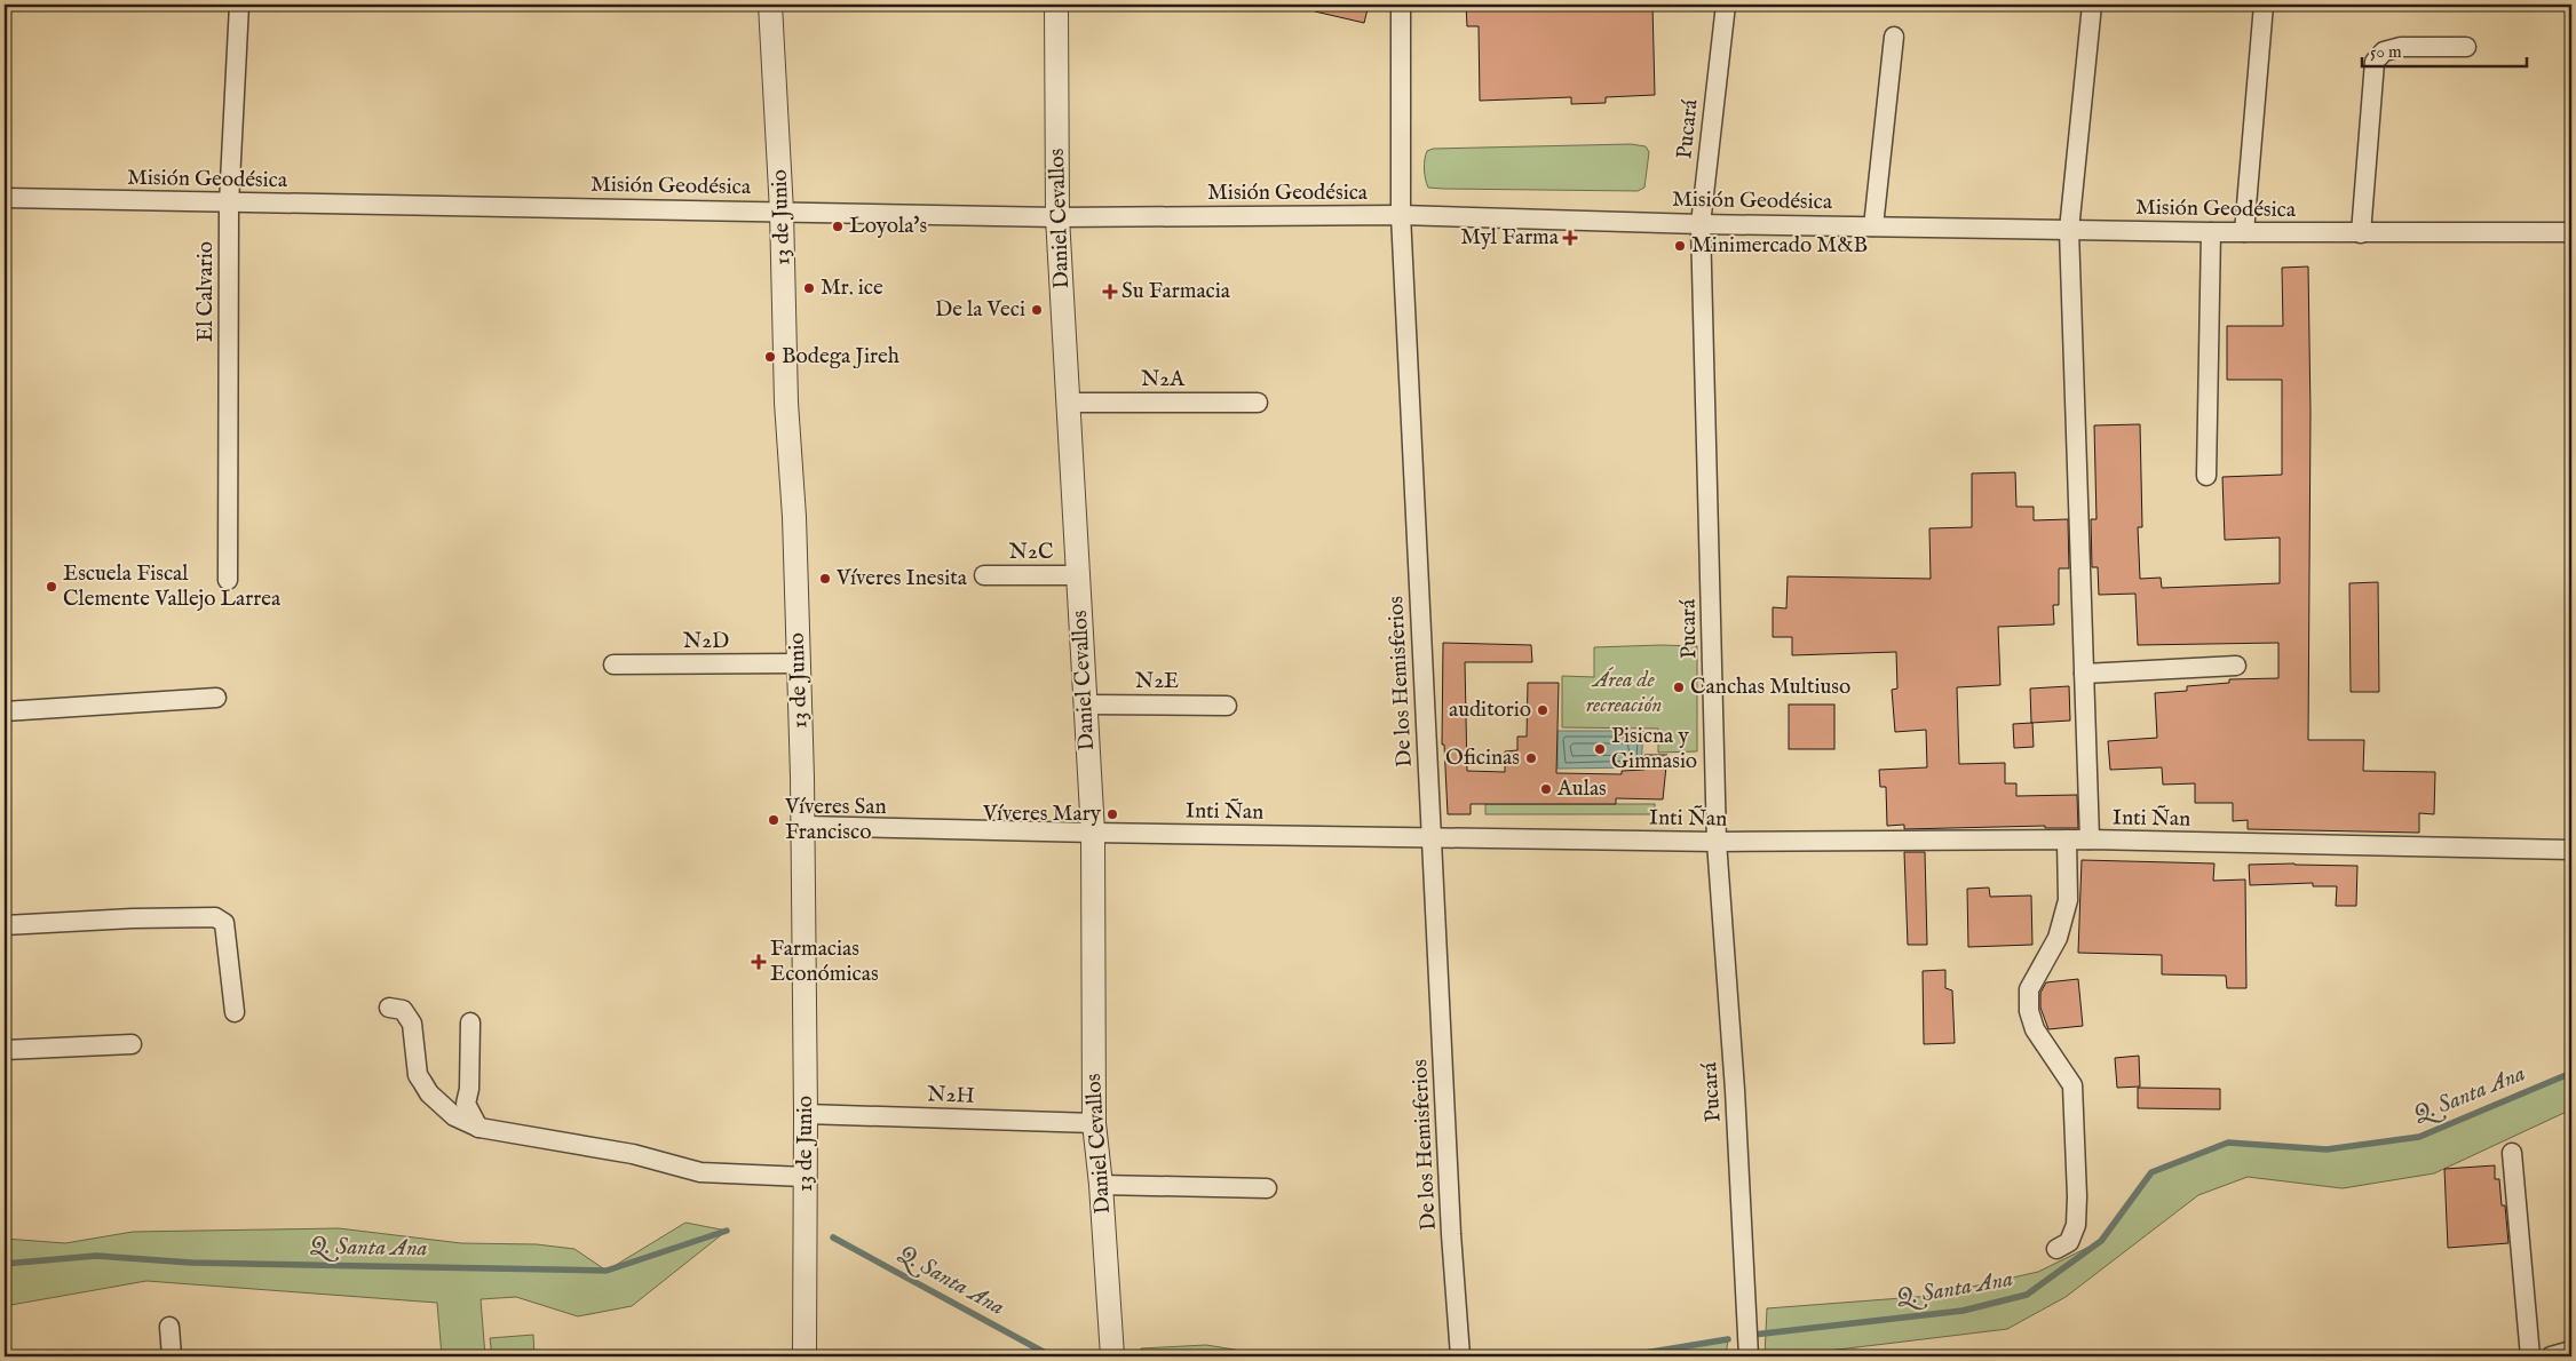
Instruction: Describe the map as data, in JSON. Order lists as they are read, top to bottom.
{
  "streets": {
    "street": [
      "Pucará",
      "Misión Geodésica",
      "13 de Junio",
      "Daniel Cevallos",
      "El Calvario",
      "N2A",
      "N2C",
      "N2D",
      "N2E",
      "De los Hemisferios",
      "Inti Ñan",
      "N2H"
    ]
  },
  "crossings": [
    ["Pucará", "Misión Geodésica"],
    ["Pucará", "Inti Ñan"],
    ["Misión Geodésica", "13 de Junio"],
    ["Misión Geodésica", "Daniel Cevallos"],
    ["Misión Geodésica", "El Calvario"],
    ["Misión Geodésica", "De los Hemisferios"],
    ["13 de Junio", "N2D"],
    ["13 de Junio", "Inti Ñan"],
    ["13 de Junio", "N2H"],
    ["Daniel Cevallos", "N2A"],
    ["Daniel Cevallos", "N2C"],
    ["Daniel Cevallos", "N2E"],
    ["Daniel Cevallos", "Inti Ñan"],
    ["Daniel Cevallos", "N2H"],
    ["De los Hemisferios", "Inti Ñan"]
  ],
  "water": ["Q. Santa Ana"],
  "parks": ["Área de recreación"],
  "places": {
    "other": [
      "Loyola's",
      "Minimercado M&B",
      "Mr. ice",
      "De la Veci",
      "Bodega Jireh",
      "Víveres Inesita",
      "Escuela Fiscal Clemente Vallejo Larrea",
      "Canchas Multiuso",
      "auditorio",
      "Pisicna y Gimnasio",
      "Oficinas",
      "Aulas",
      "Víveres Mary",
      "Víveres San Francisco"
    ],
    "health": ["Myl Farma", "Su Farmacia", "Farmacias Económicas"]
  },
  "scale_bar": "50 m"
}
